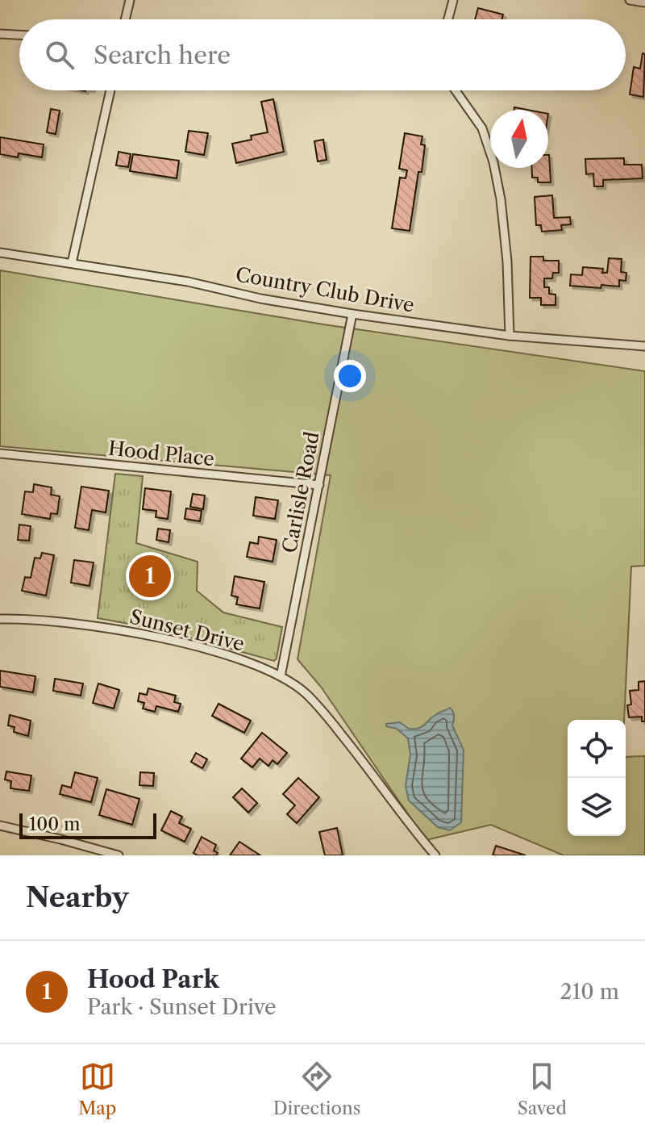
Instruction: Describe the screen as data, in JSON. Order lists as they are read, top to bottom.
{
  "streets": {
    "street": [
      "Country Club Drive",
      "Hood Place",
      "Carlisle Road",
      "Sunset Drive"
    ]
  },
  "crossings": [
    ["Country Club Drive", "Carlisle Road"],
    ["Hood Place", "Carlisle Road"],
    ["Carlisle Road", "Sunset Drive"]
  ],
  "scale_bar": "100 m",
  "north": "top",
  "page": {
    "search": "Search here",
    "pins": "1",
    "scale": "100 m",
    "heading": "Nearby",
    "list": [
      {
        "mark": "1",
        "name": "Hood Park",
        "note": "Park · Sunset Drive",
        "value": "210 m"
      }
    ],
    "nav": ["Map", "Directions", "Saved"]
  }
}
